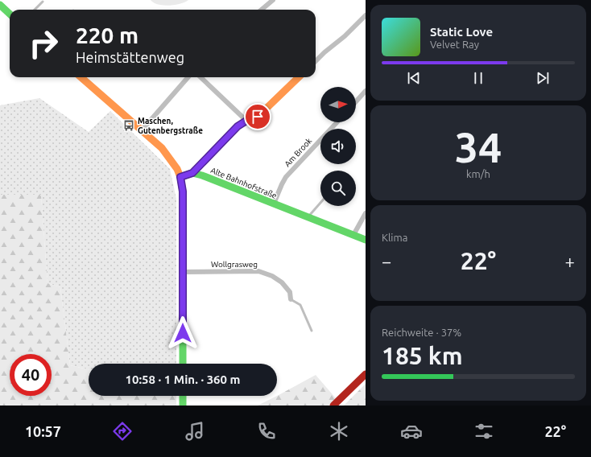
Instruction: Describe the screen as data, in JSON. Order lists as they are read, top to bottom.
{
  "streets": {
    "street": ["Am Brook", "Alte Bahnhofstraße", "Wollgrasweg"]
  },
  "crossings": [
    ["Am Brook", "Alte Bahnhofstraße"]
  ],
  "places": {
    "bus stop": ["Maschen, Gutenbergstraße"]
  },
  "north": "right",
  "page": {
    "turn": ["220 m", "Heimstättenweg"],
    "song": ["Static Love", "Velvet Ray"],
    "tile": [
      ["34", "km/h"],
      "Klima",
      ["Reichweite · 37%", "185 km"]
    ],
    "heat": ["−", "22°", "+"],
    "limit": "40",
    "trip": "10:58 · 1 Min. · 360 m",
    "tabs": ["10:57", "22°"]
  }
}
